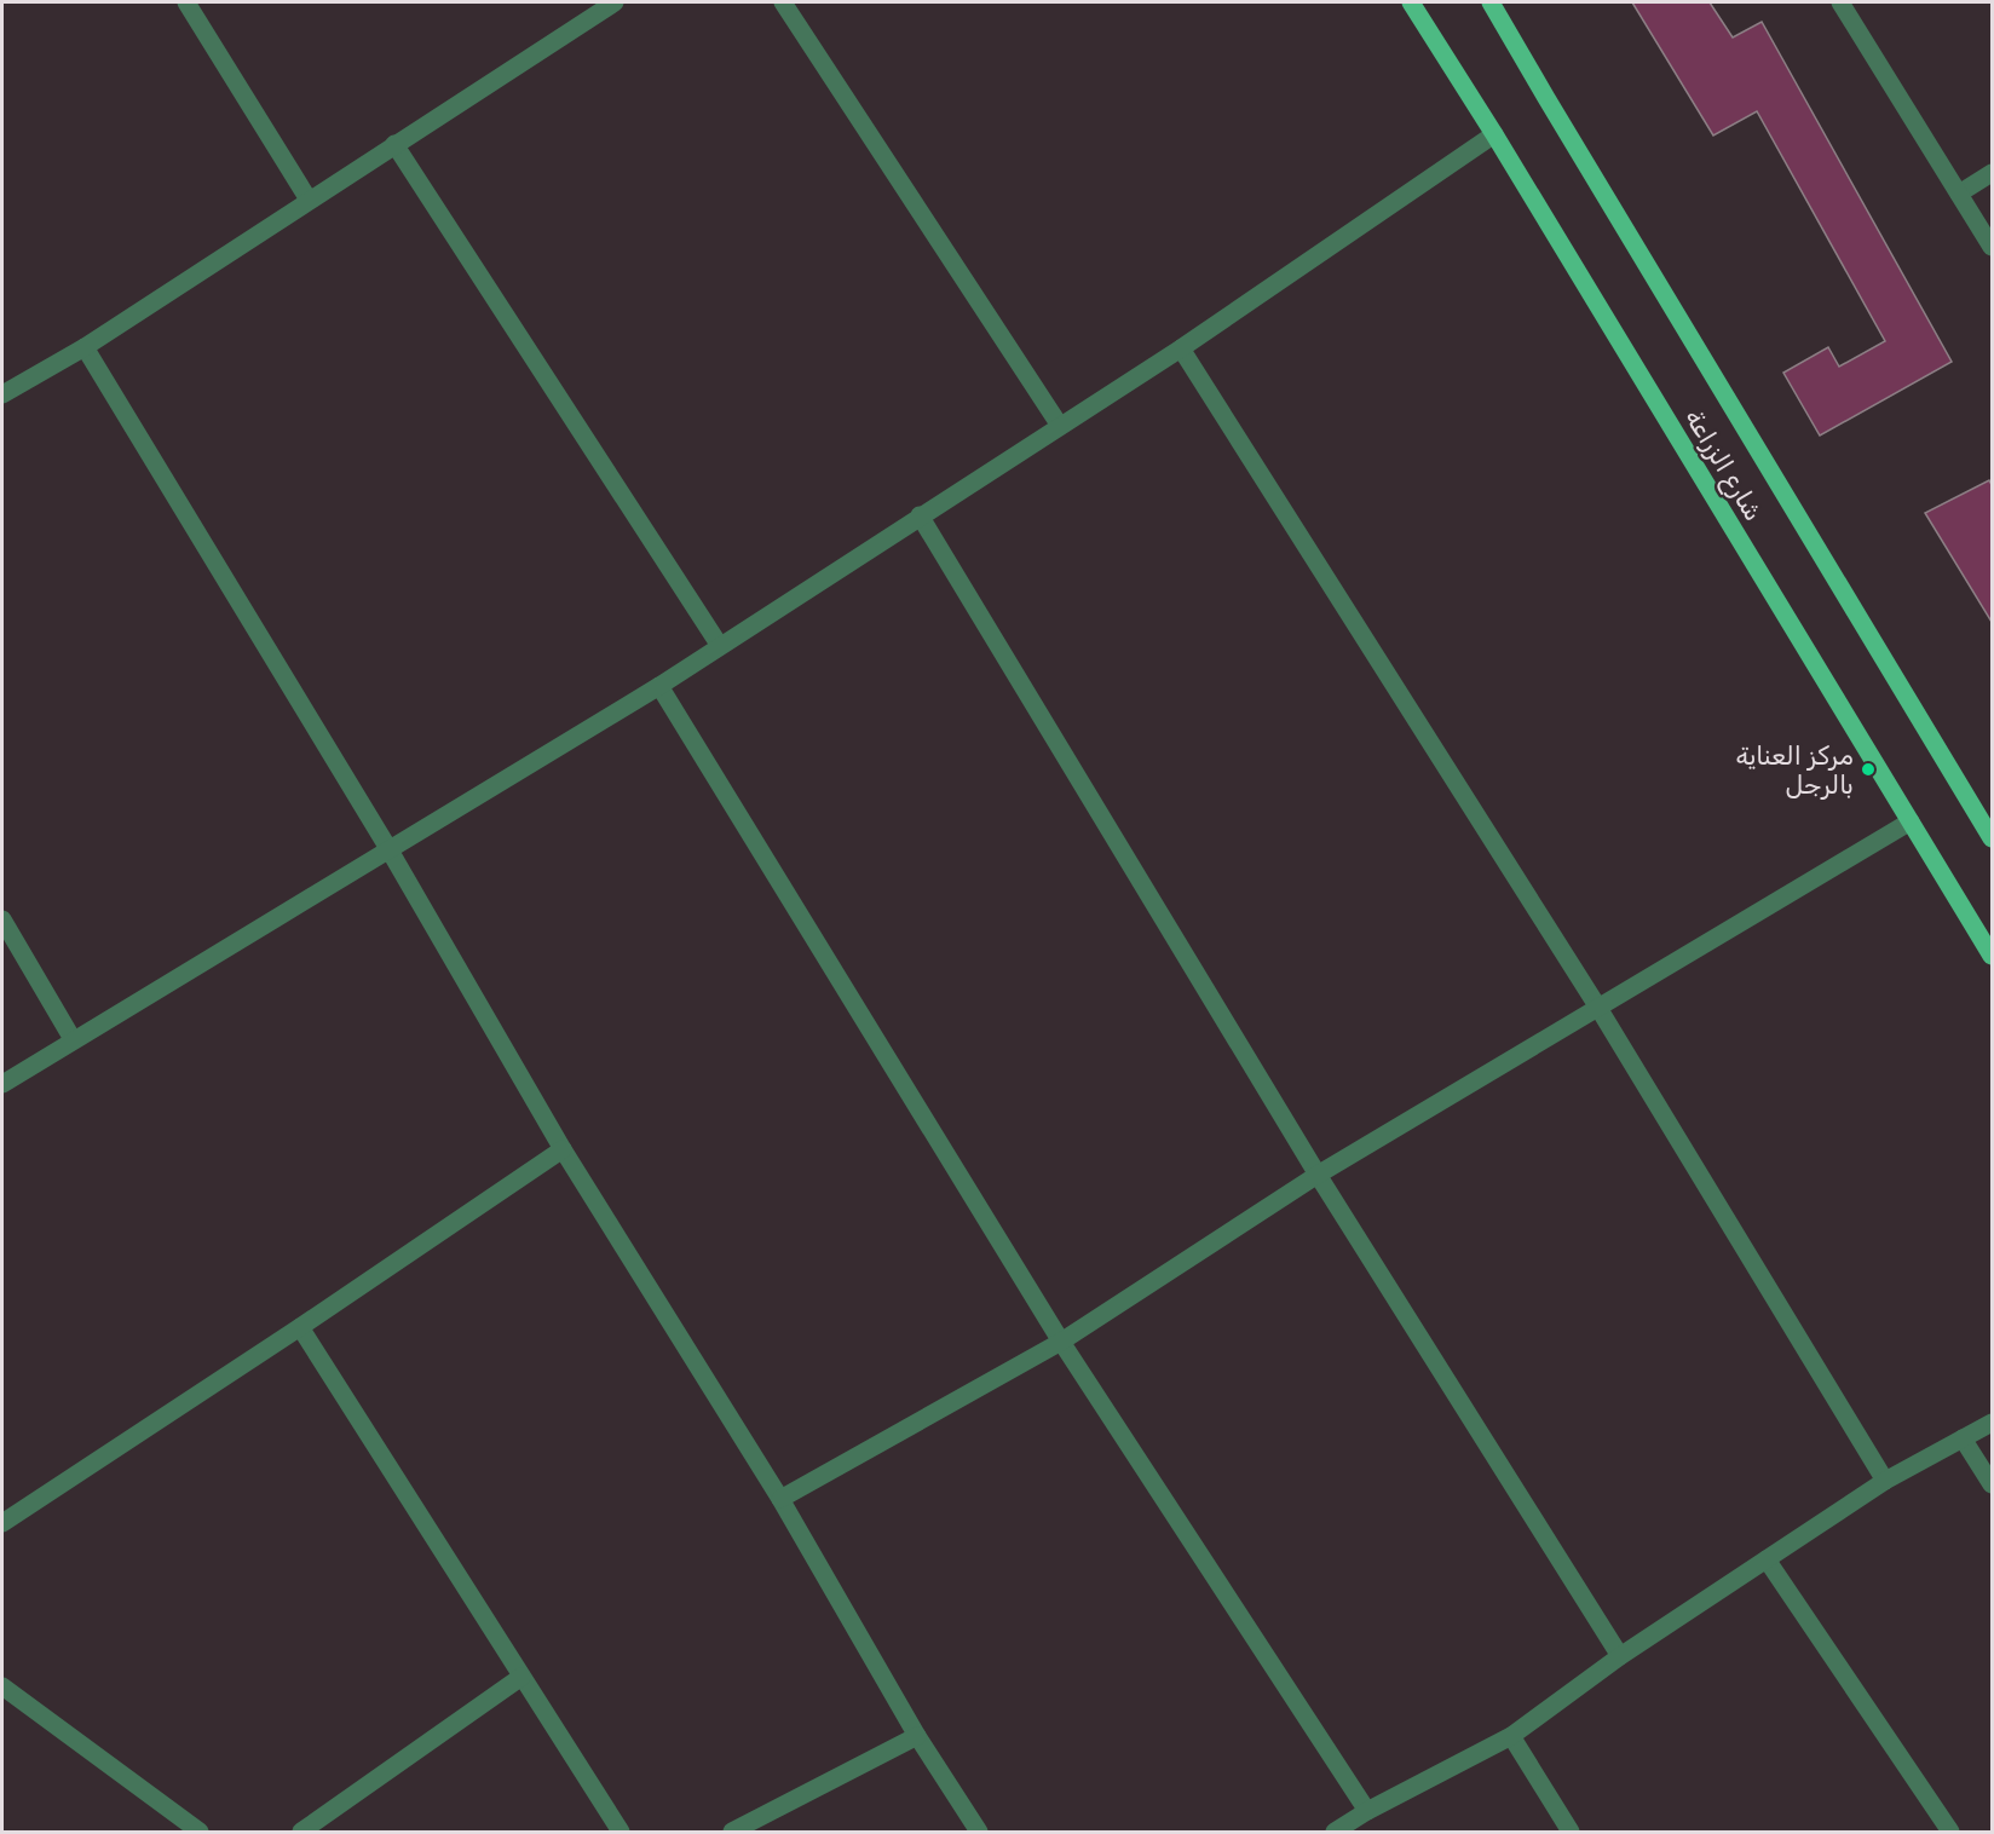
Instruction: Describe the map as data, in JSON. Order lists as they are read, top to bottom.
{
  "streets": {
    "main road": ["شارع الزراعة"]
  },
  "places": ["مركز العناية بالرجل"]
}
